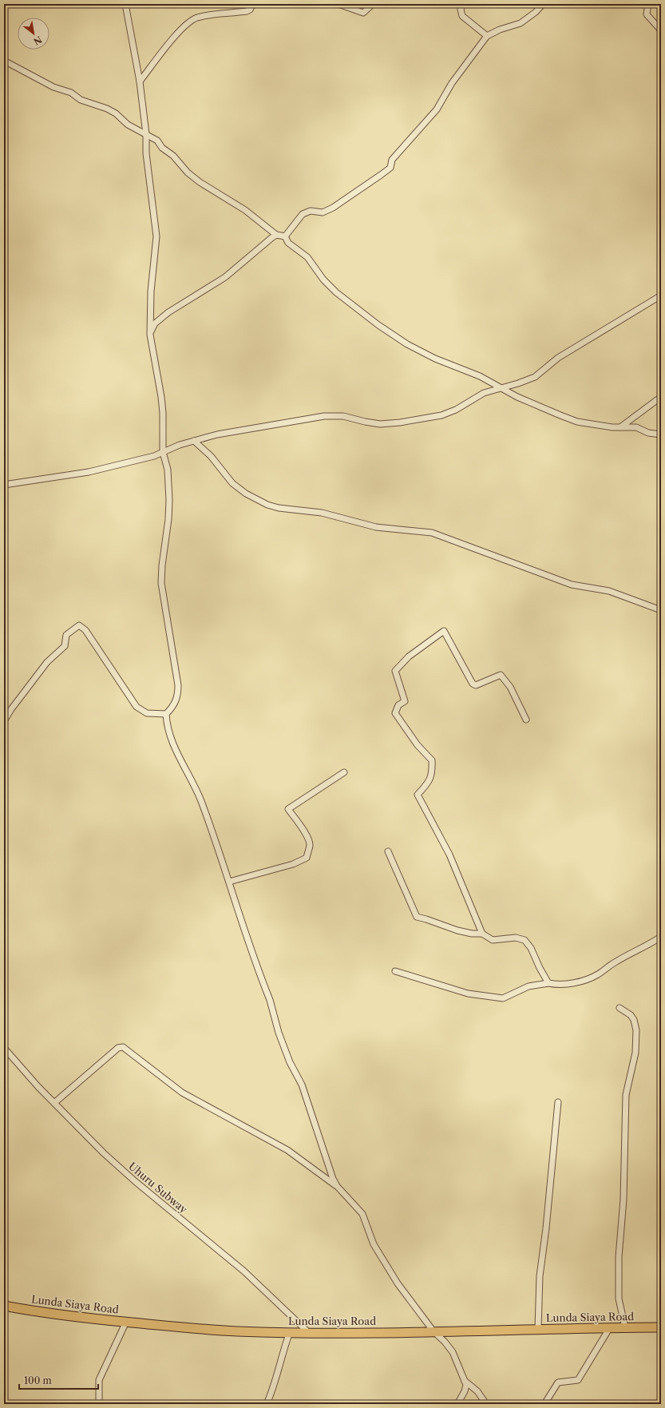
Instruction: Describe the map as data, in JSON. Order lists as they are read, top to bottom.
{
  "streets": {
    "main road": ["Lunda Siaya Road"],
    "street": ["Uhuru Subway"]
  },
  "crossings": [
    ["Uhuru Subway", "Lunda Siaya Road"]
  ],
  "scale_bar": "100 m",
  "north": "bottom right"
}
